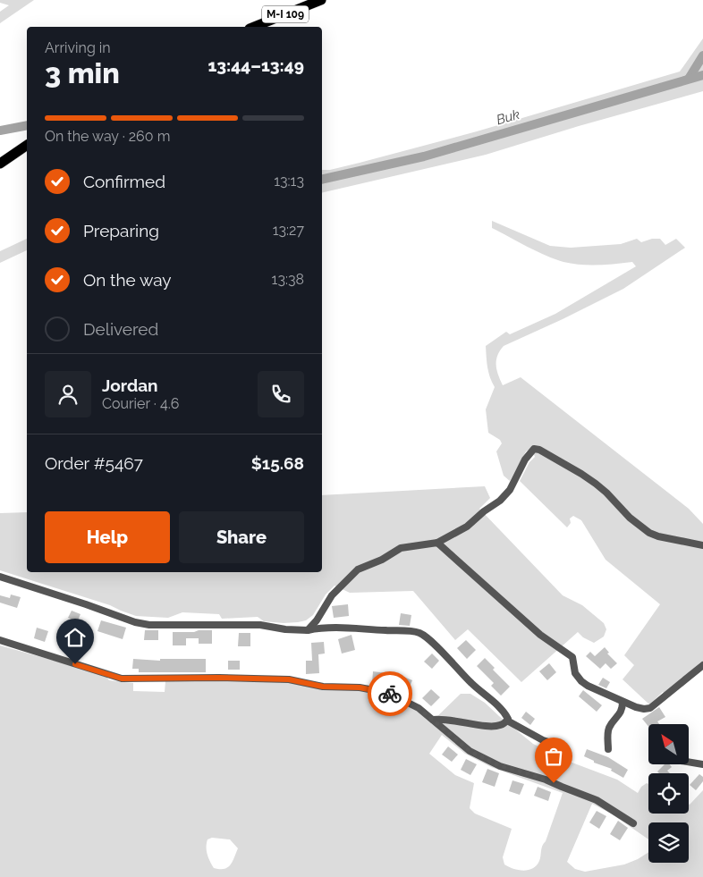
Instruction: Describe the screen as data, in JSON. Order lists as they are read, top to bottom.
{
  "streets": {
    "main road": ["M-I 109"]
  },
  "water": ["Buk"],
  "north": "top left",
  "page": {
    "heading": ["3 min", "Arriving in", "13:44–13:49"],
    "panel": [
      "Jordan",
      "Courier · 4.6",
      "Order #5467",
      "$15.68"
    ],
    "bar": "On the way · 260 m",
    "list": [
      ["Confirmed", "13:13"],
      ["Preparing", "13:27"],
      ["On the way", "13:38"],
      "Delivered"
    ],
    "buttons": ["Help", "Share"]
  }
}
